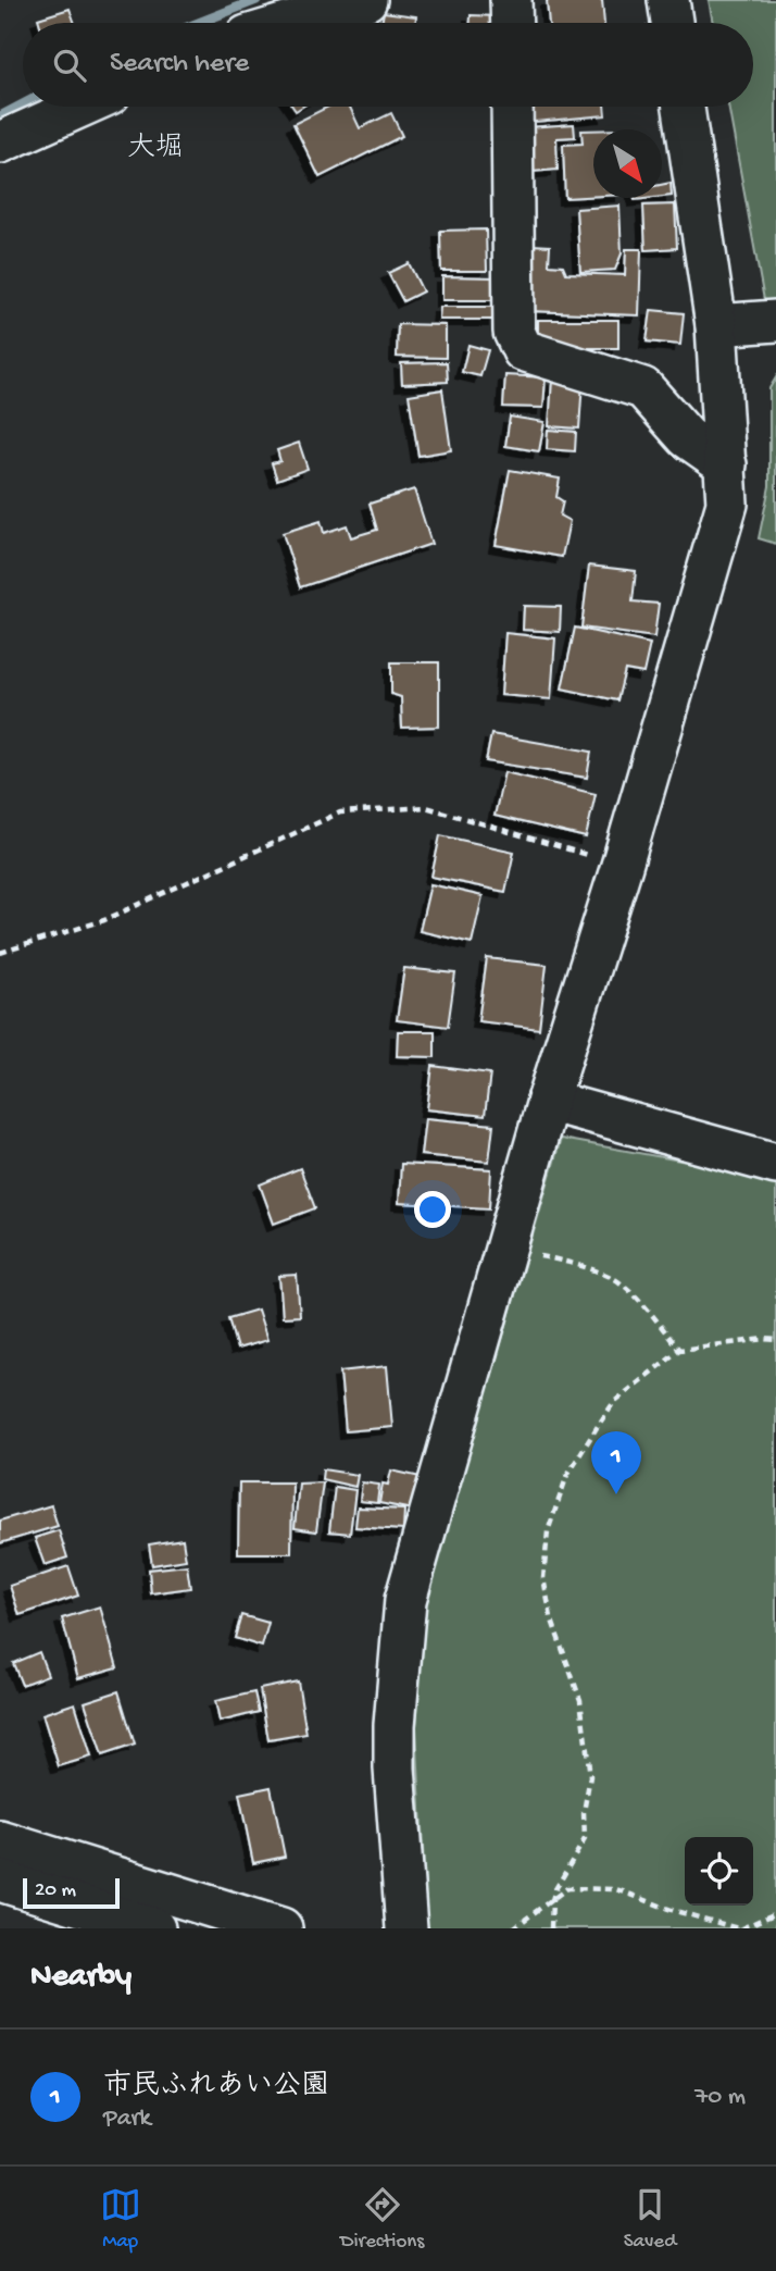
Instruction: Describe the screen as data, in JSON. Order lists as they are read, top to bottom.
{
  "districts": ["大堀"],
  "scale_bar": "20 m",
  "north": "bottom right",
  "page": {
    "search": "Search here",
    "pins": "1",
    "scale": "20 m",
    "heading": "Nearby",
    "list": [
      {
        "mark": "1",
        "name": "市民ふれあい公園",
        "note": "Park",
        "value": "70 m"
      }
    ],
    "nav": ["Map", "Directions", "Saved"]
  }
}
